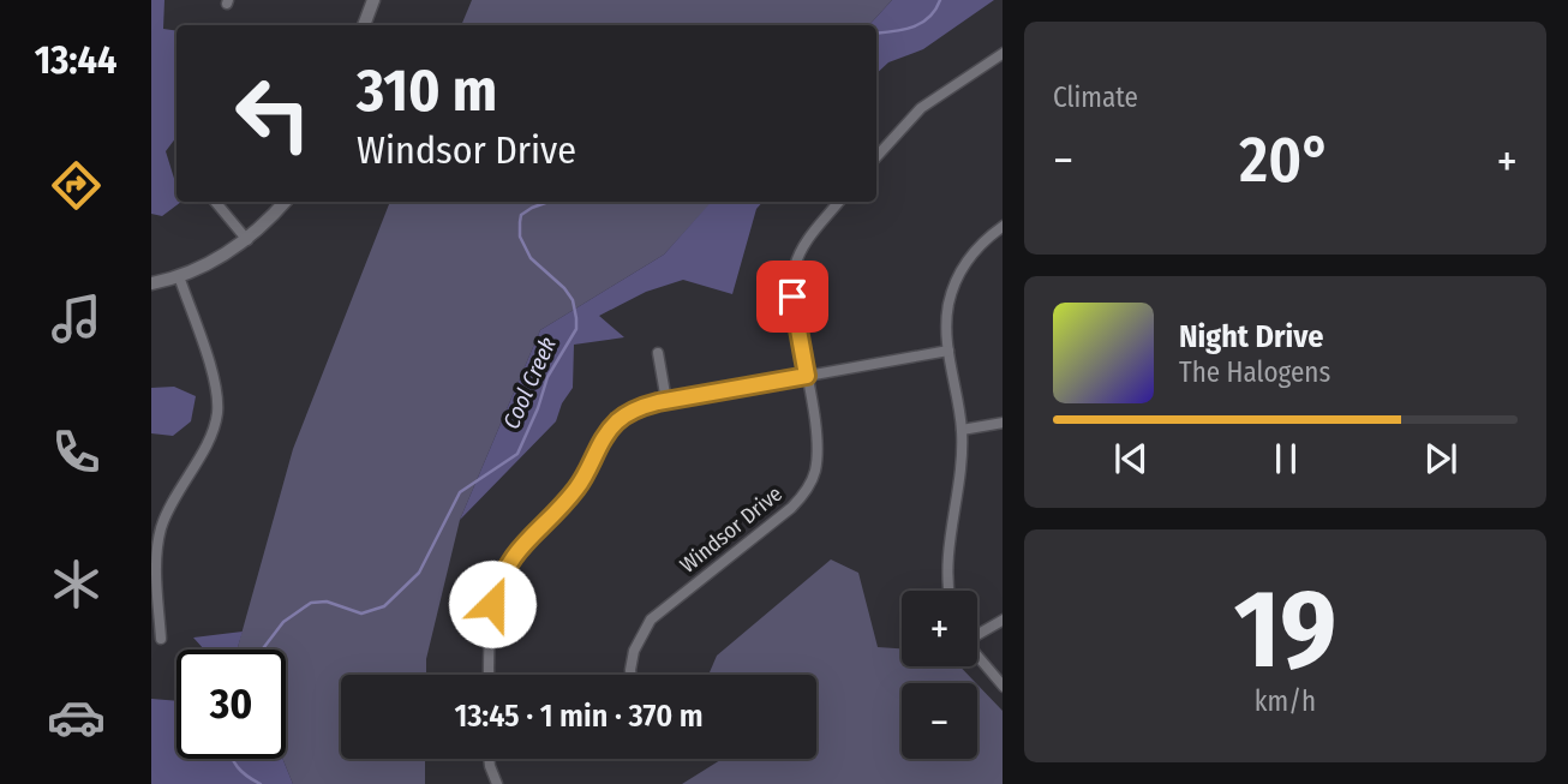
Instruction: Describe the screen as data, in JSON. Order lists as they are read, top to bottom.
{
  "streets": {
    "street": ["Windsor Drive"]
  },
  "water": ["Cool Creek"],
  "page": {
    "tabs": "13:44",
    "tile": [
      "Climate",
      ["19", "km/h"]
    ],
    "turn": ["310 m", "Windsor Drive"],
    "heat": ["−", "20°", "+"],
    "song": ["Night Drive", "The Halogens"],
    "map_buttons": ["+", "−"],
    "limit": "30",
    "trip": "13:45 · 1 min · 370 m"
  }
}
